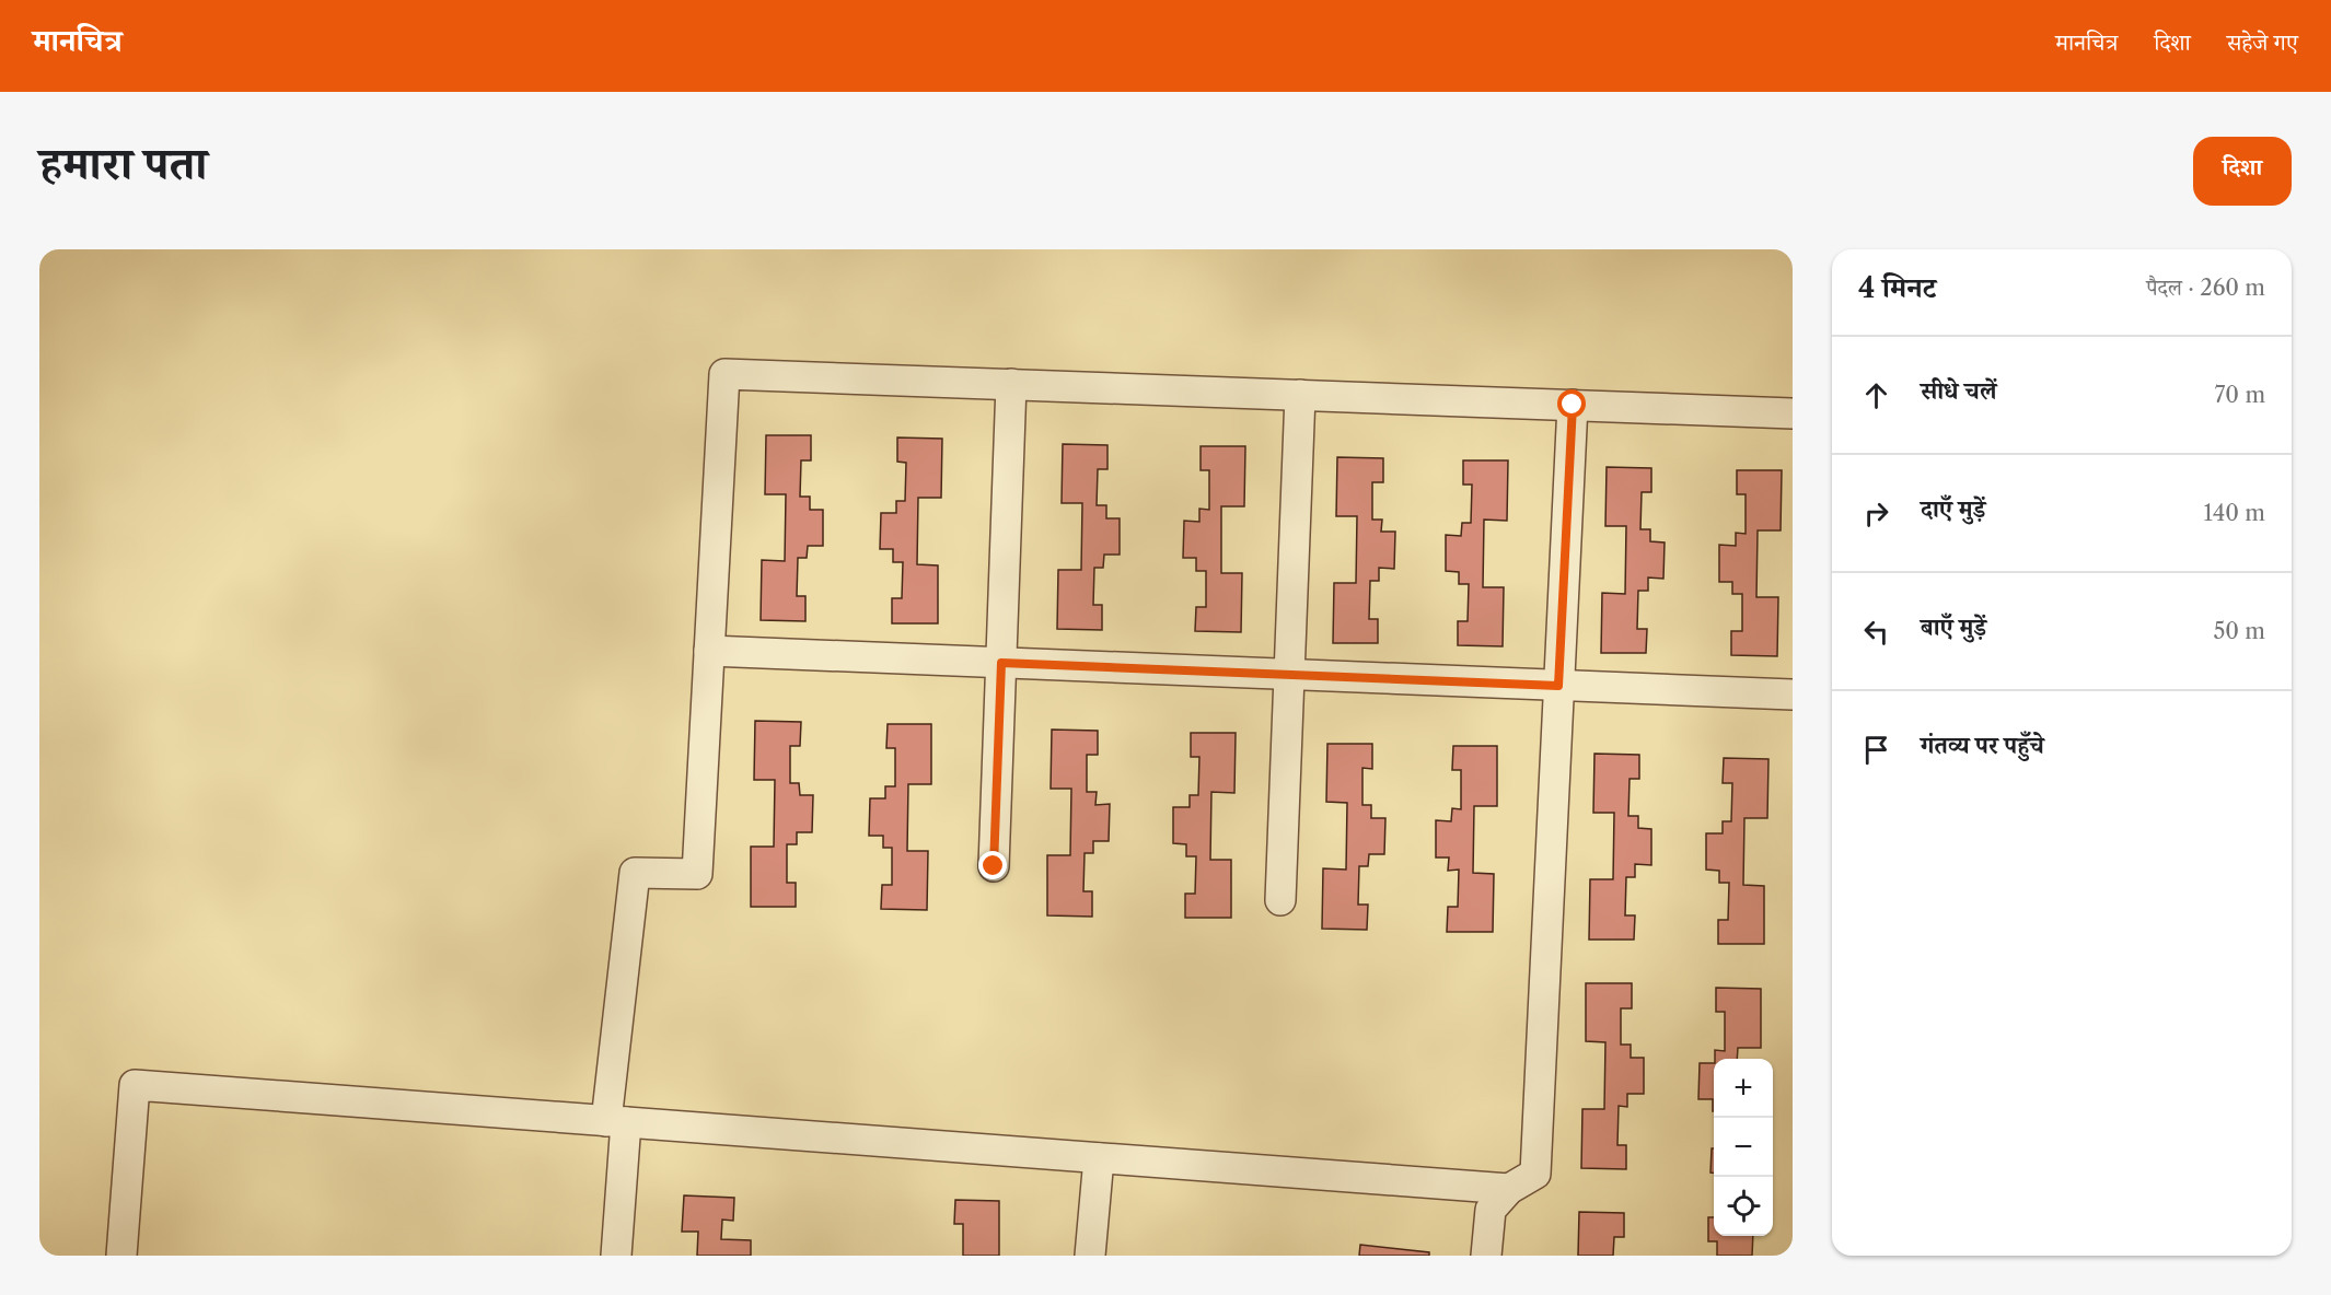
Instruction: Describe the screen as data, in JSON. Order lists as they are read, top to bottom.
{
  "page": {
    "header": "मानचित्र",
    "nav": ["मानचित्र", "दिशा", "सहेजे गए"],
    "title": "हमारा पता",
    "buttons": "दिशा",
    "heading": ["4 मिनट", "पैदल · 260 m"],
    "list": [
      ["सीधे चलें", "70 m"],
      ["दाएँ मुड़ें", "140 m"],
      ["बाएँ मुड़ें", "50 m"],
      "गंतव्य पर पहुँचे"
    ],
    "map_buttons": ["+", "−"]
  }
}
